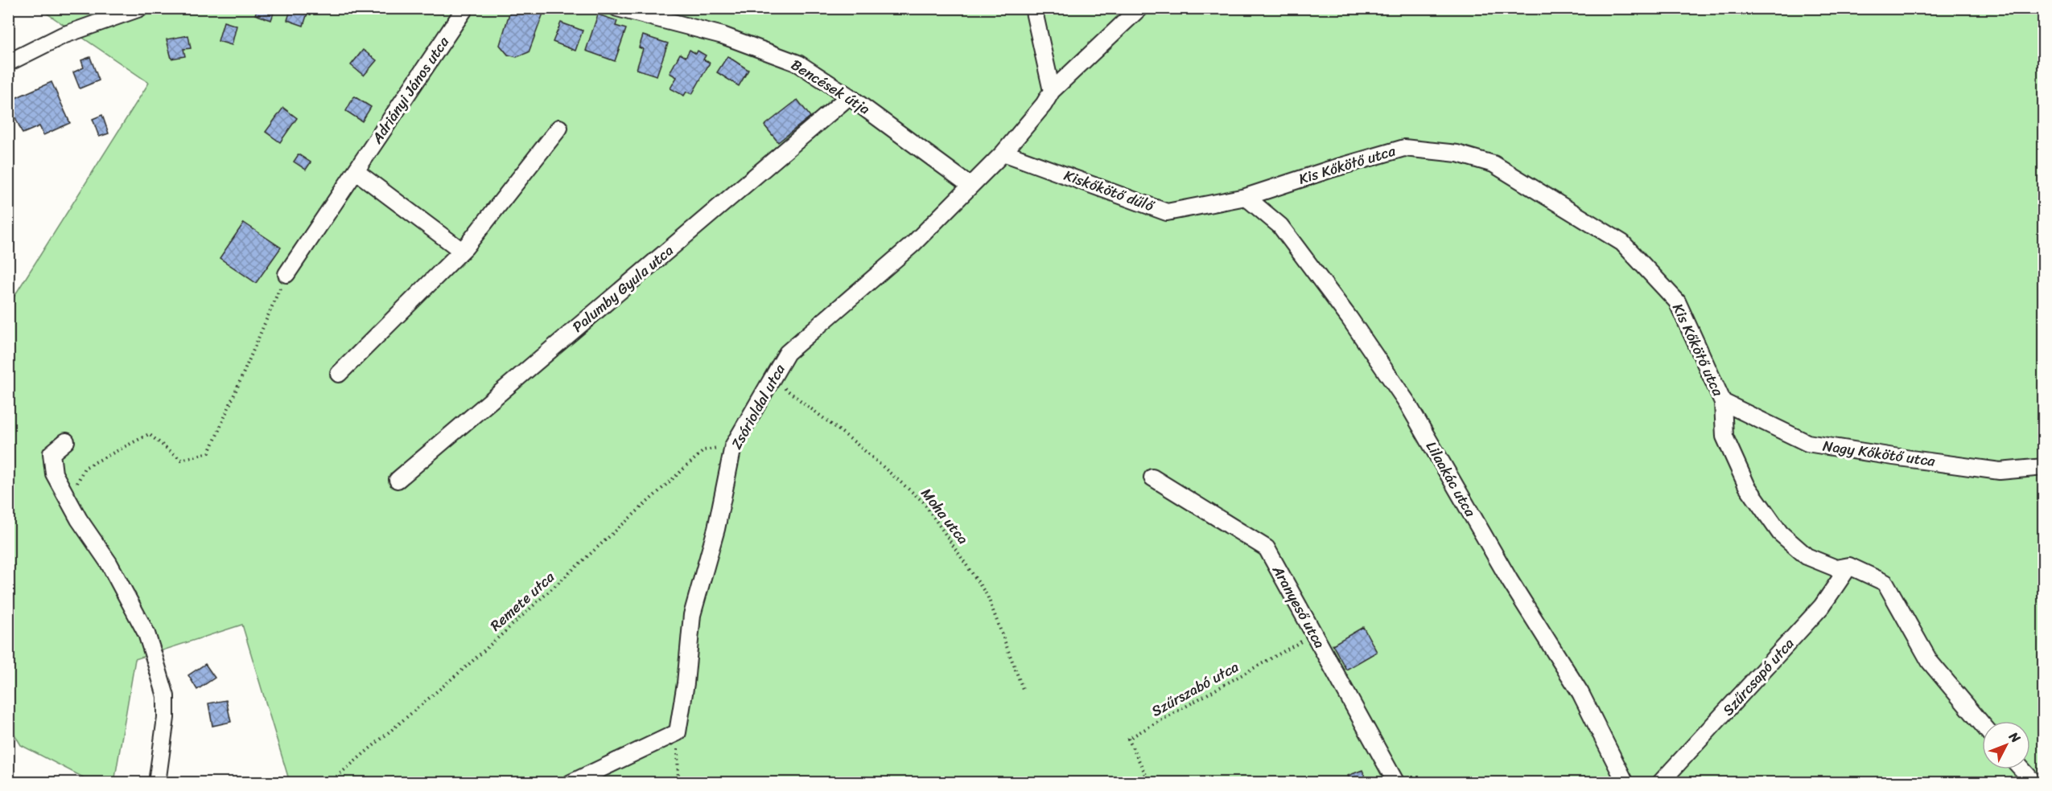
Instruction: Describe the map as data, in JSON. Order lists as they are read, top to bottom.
{
  "streets": {
    "street": [
      "Bencések útja",
      "Adriányi János utca",
      "Kis Kőkötő utca",
      "Kiskőkötő dűlő",
      "Palumby Gyula utca",
      "Zsórioldal utca",
      "Nagy Kőkötő utca",
      "Lilaakác utca",
      "Aranyeső utca",
      "Szűrcsapó utca"
    ],
    "path": ["Moha utca", "Remete utca", "Szűrszabó utca"]
  },
  "crossings": [
    ["Bencések útja", "Palumby Gyula utca"],
    ["Bencések útja", "Zsórioldal utca"],
    ["Kis Kőkötő utca", "Kiskőkötő dűlő"],
    ["Kis Kőkötő utca", "Nagy Kőkötő utca"],
    ["Kis Kőkötő utca", "Lilaakác utca"],
    ["Kis Kőkötő utca", "Szűrcsapó utca"],
    ["Kiskőkötő dűlő", "Zsórioldal utca"],
    ["Kiskőkötő dűlő", "Lilaakác utca"],
    ["Zsórioldal utca", "Moha utca"],
    ["Zsórioldal utca", "Remete utca"],
    ["Aranyeső utca", "Szűrszabó utca"]
  ],
  "north": "top right"
}
